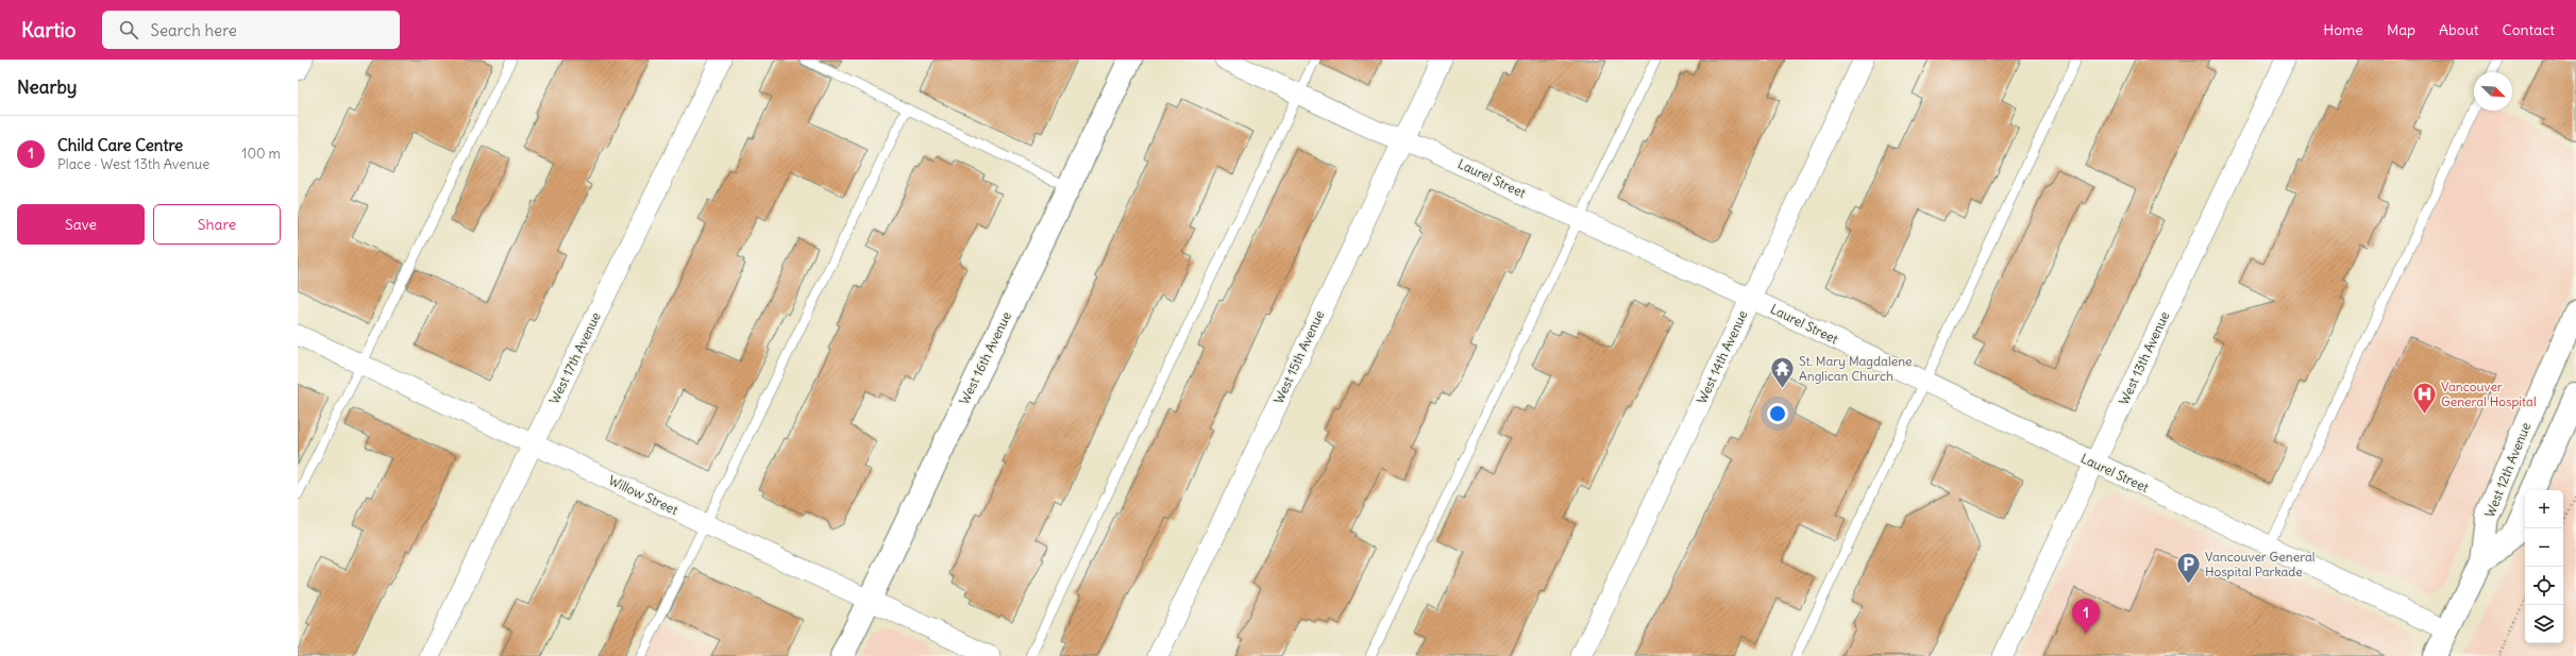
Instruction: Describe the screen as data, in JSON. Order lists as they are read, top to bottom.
{
  "streets": {
    "street": [
      "Laurel Street",
      "West 15th Avenue",
      "West 14th Avenue",
      "West 17th Avenue",
      "West 16th Avenue",
      "West 13th Avenue",
      "West 12th Avenue",
      "Willow Street"
    ]
  },
  "crossings": [
    ["Laurel Street", "West 15th Avenue"],
    ["Laurel Street", "West 14th Avenue"],
    ["Laurel Street", "West 13th Avenue"],
    ["Laurel Street", "West 12th Avenue"],
    ["West 17th Avenue", "Willow Street"],
    ["West 16th Avenue", "Willow Street"]
  ],
  "places": {
    "temple": ["St. Mary Magdalene Anglican Church"],
    "hospital": ["Vancouver General Hospital"],
    "parking": ["Vancouver General Hospital Parkade"]
  },
  "north": "bottom right",
  "page": {
    "header": "Kartio",
    "search": "Search here",
    "nav": [
      "Home",
      "Map",
      "About",
      "Contact"
    ],
    "heading": "Nearby",
    "list": [
      {
        "mark": "1",
        "name": "Child Care Centre",
        "note": "Place · West 13th Avenue",
        "value": "100 m"
      }
    ],
    "buttons": ["Save", "Share"],
    "map_buttons": ["+", "−"],
    "pins": "1"
  }
}
